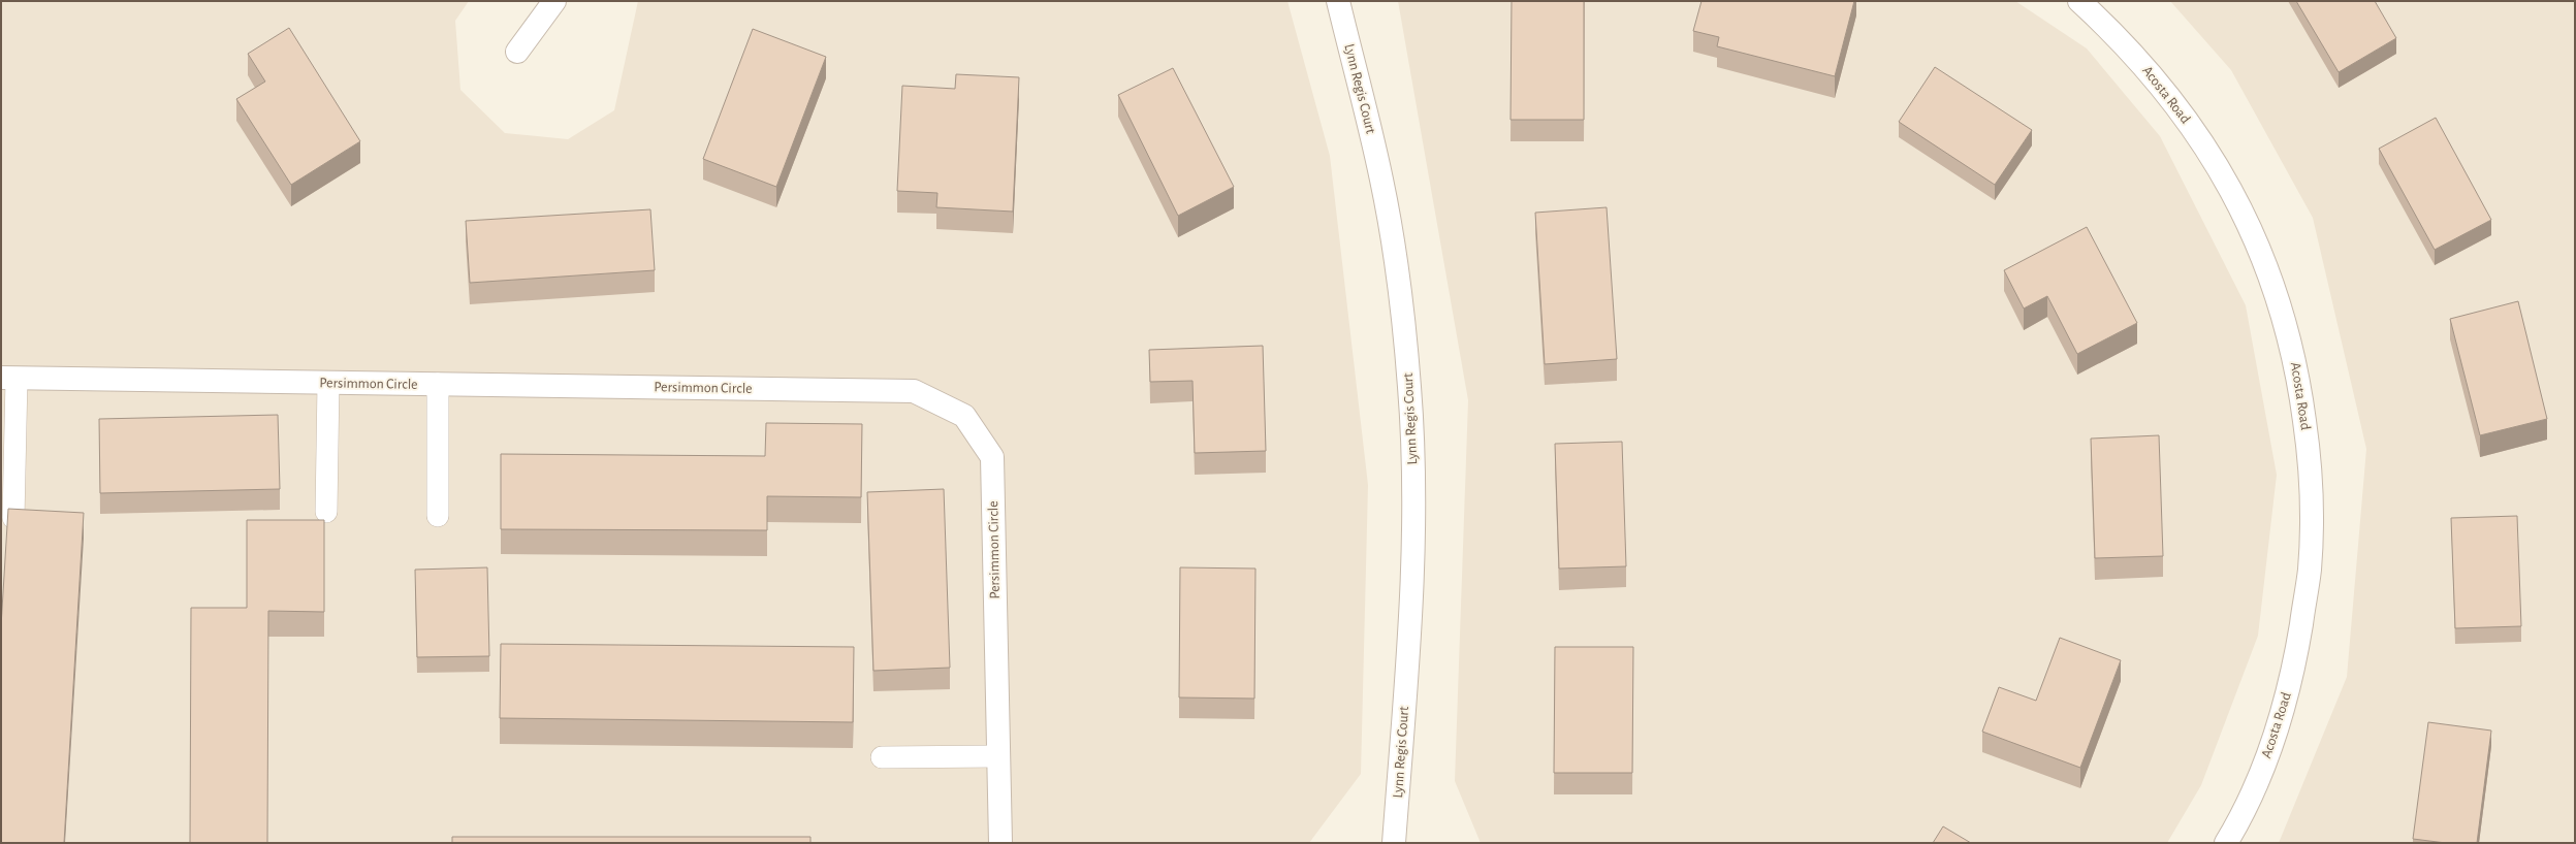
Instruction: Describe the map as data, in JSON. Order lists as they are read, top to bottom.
{
  "streets": {
    "street": ["Lynn Regis Court", "Acosta Road", "Persimmon Circle"]
  }
}
